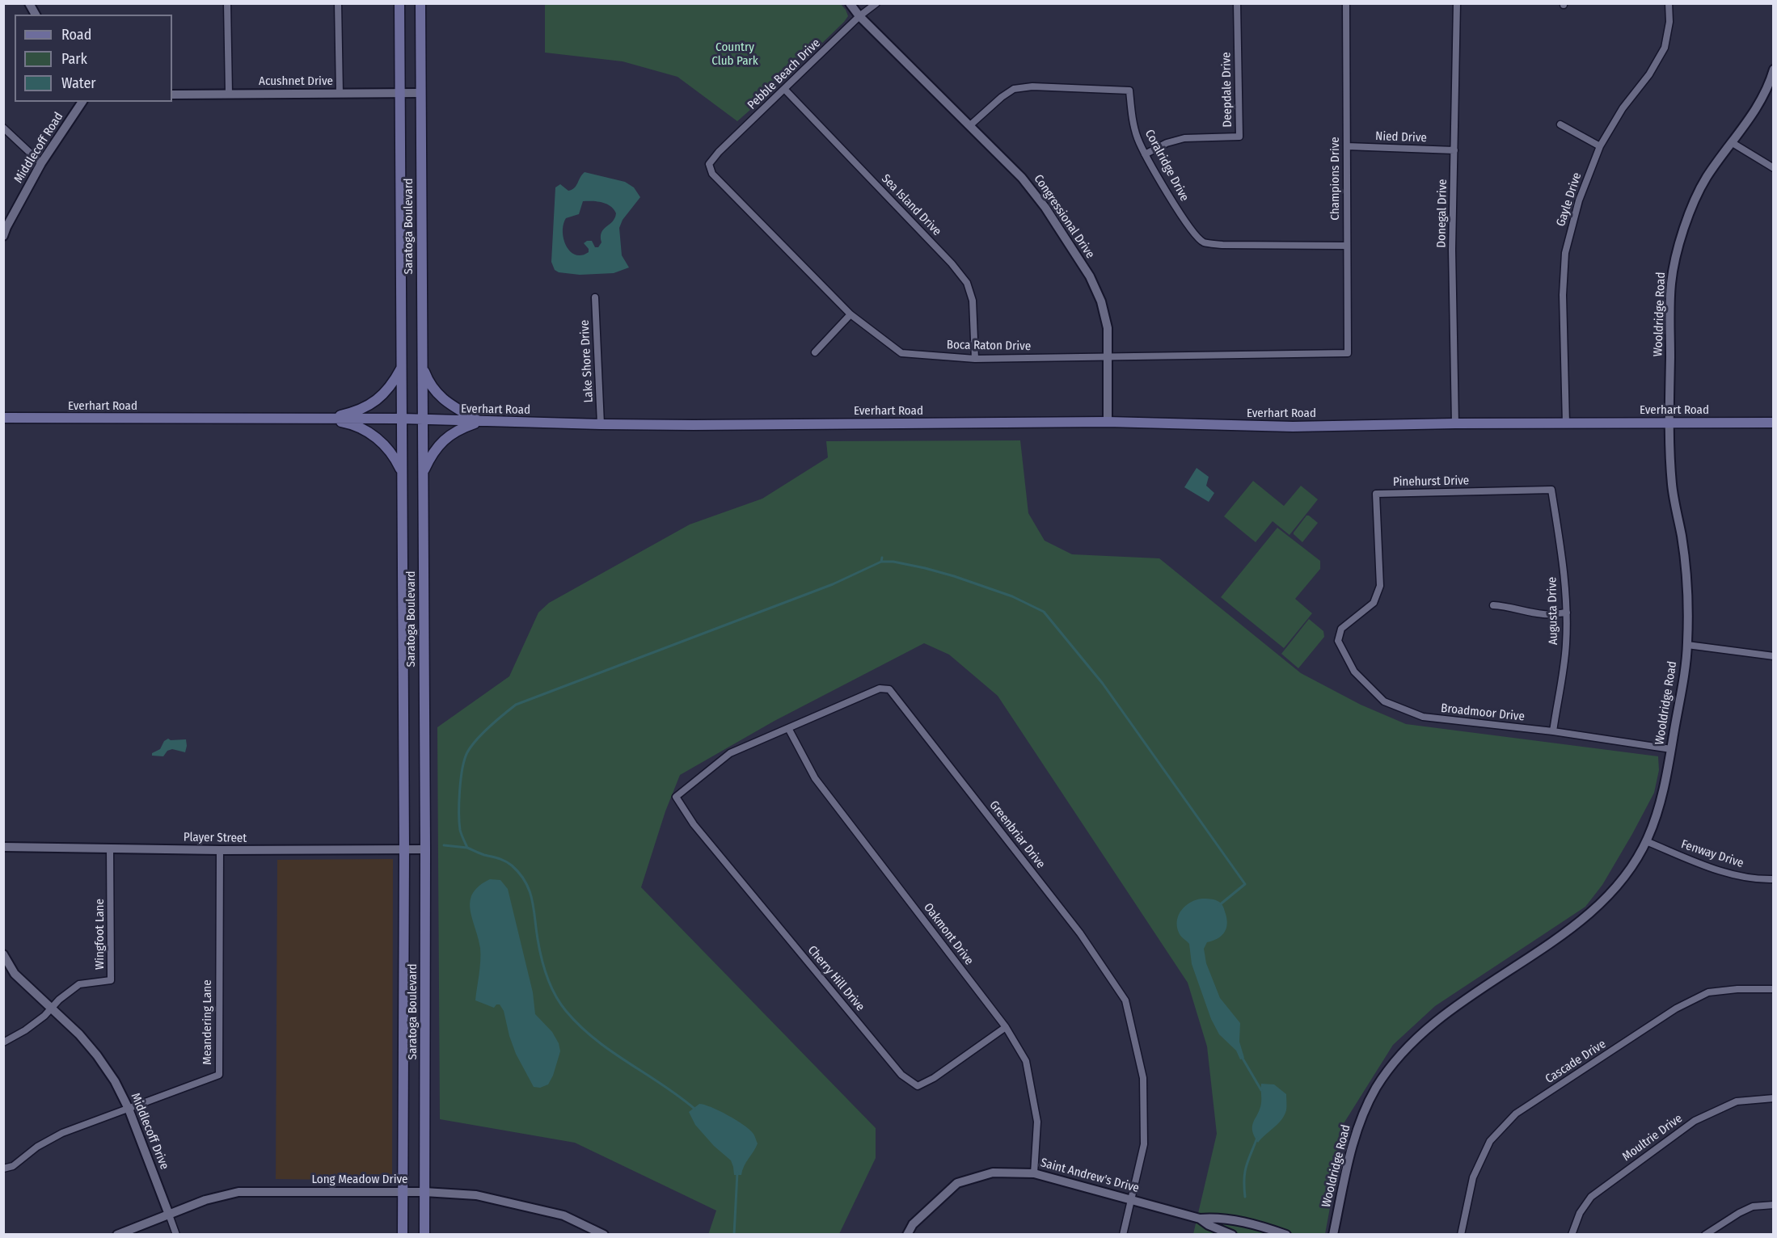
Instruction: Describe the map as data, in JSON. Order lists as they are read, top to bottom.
{
  "streets": {
    "main road": ["Saratoga Boulevard", "Everhart Road"],
    "street": [
      "Pebble Beach Drive",
      "Acushnet Drive",
      "Deepdale Drive",
      "Nied Drive",
      "Middlecoff Road",
      "Coralridge Drive",
      "Champions Drive",
      "Gayle Drive",
      "Sea Island Drive",
      "Donegal Drive",
      "Congressional Drive",
      "Wooldridge Road",
      "Boca Raton Drive",
      "Lake Shore Drive",
      "Pinehurst Drive",
      "Augusta Drive",
      "Broadmoor Drive",
      "Greenbriar Drive",
      "Player Street",
      "Fenway Drive",
      "Wingfoot Lane",
      "Oakmont Drive",
      "Cherry Hill Drive",
      "Meandering Lane",
      "Cascade Drive",
      "Middlecoff Drive",
      "Moultrie Drive",
      "Saint Andrew's Drive",
      "Long Meadow Drive"
    ]
  },
  "crossings": [
    ["Pebble Beach Drive", "Sea Island Drive"],
    ["Pebble Beach Drive", "Congressional Drive"],
    ["Pebble Beach Drive", "Boca Raton Drive"],
    ["Acushnet Drive", "Saratoga Boulevard"],
    ["Deepdale Drive", "Coralridge Drive"],
    ["Nied Drive", "Champions Drive"],
    ["Nied Drive", "Donegal Drive"],
    ["Coralridge Drive", "Champions Drive"],
    ["Coralridge Drive", "Congressional Drive"],
    ["Champions Drive", "Boca Raton Drive"],
    ["Gayle Drive", "Everhart Road"],
    ["Sea Island Drive", "Boca Raton Drive"],
    ["Donegal Drive", "Everhart Road"],
    ["Congressional Drive", "Boca Raton Drive"],
    ["Congressional Drive", "Everhart Road"],
    ["Saratoga Boulevard", "Everhart Road"],
    ["Saratoga Boulevard", "Player Street"],
    ["Saratoga Boulevard", "Long Meadow Drive"],
    ["Wooldridge Road", "Everhart Road"],
    ["Wooldridge Road", "Broadmoor Drive"],
    ["Wooldridge Road", "Fenway Drive"],
    ["Lake Shore Drive", "Everhart Road"],
    ["Pinehurst Drive", "Augusta Drive"],
    ["Pinehurst Drive", "Broadmoor Drive"],
    ["Augusta Drive", "Broadmoor Drive"],
    ["Greenbriar Drive", "Oakmont Drive"],
    ["Greenbriar Drive", "Cherry Hill Drive"],
    ["Greenbriar Drive", "Saint Andrew's Drive"],
    ["Player Street", "Wingfoot Lane"],
    ["Player Street", "Meandering Lane"],
    ["Wingfoot Lane", "Middlecoff Drive"],
    ["Oakmont Drive", "Cherry Hill Drive"],
    ["Oakmont Drive", "Saint Andrew's Drive"],
    ["Meandering Lane", "Middlecoff Drive"],
    ["Middlecoff Drive", "Long Meadow Drive"]
  ],
  "parks": ["Country Club Park"],
  "legend": ["Road", "Park", "Water"]
}
